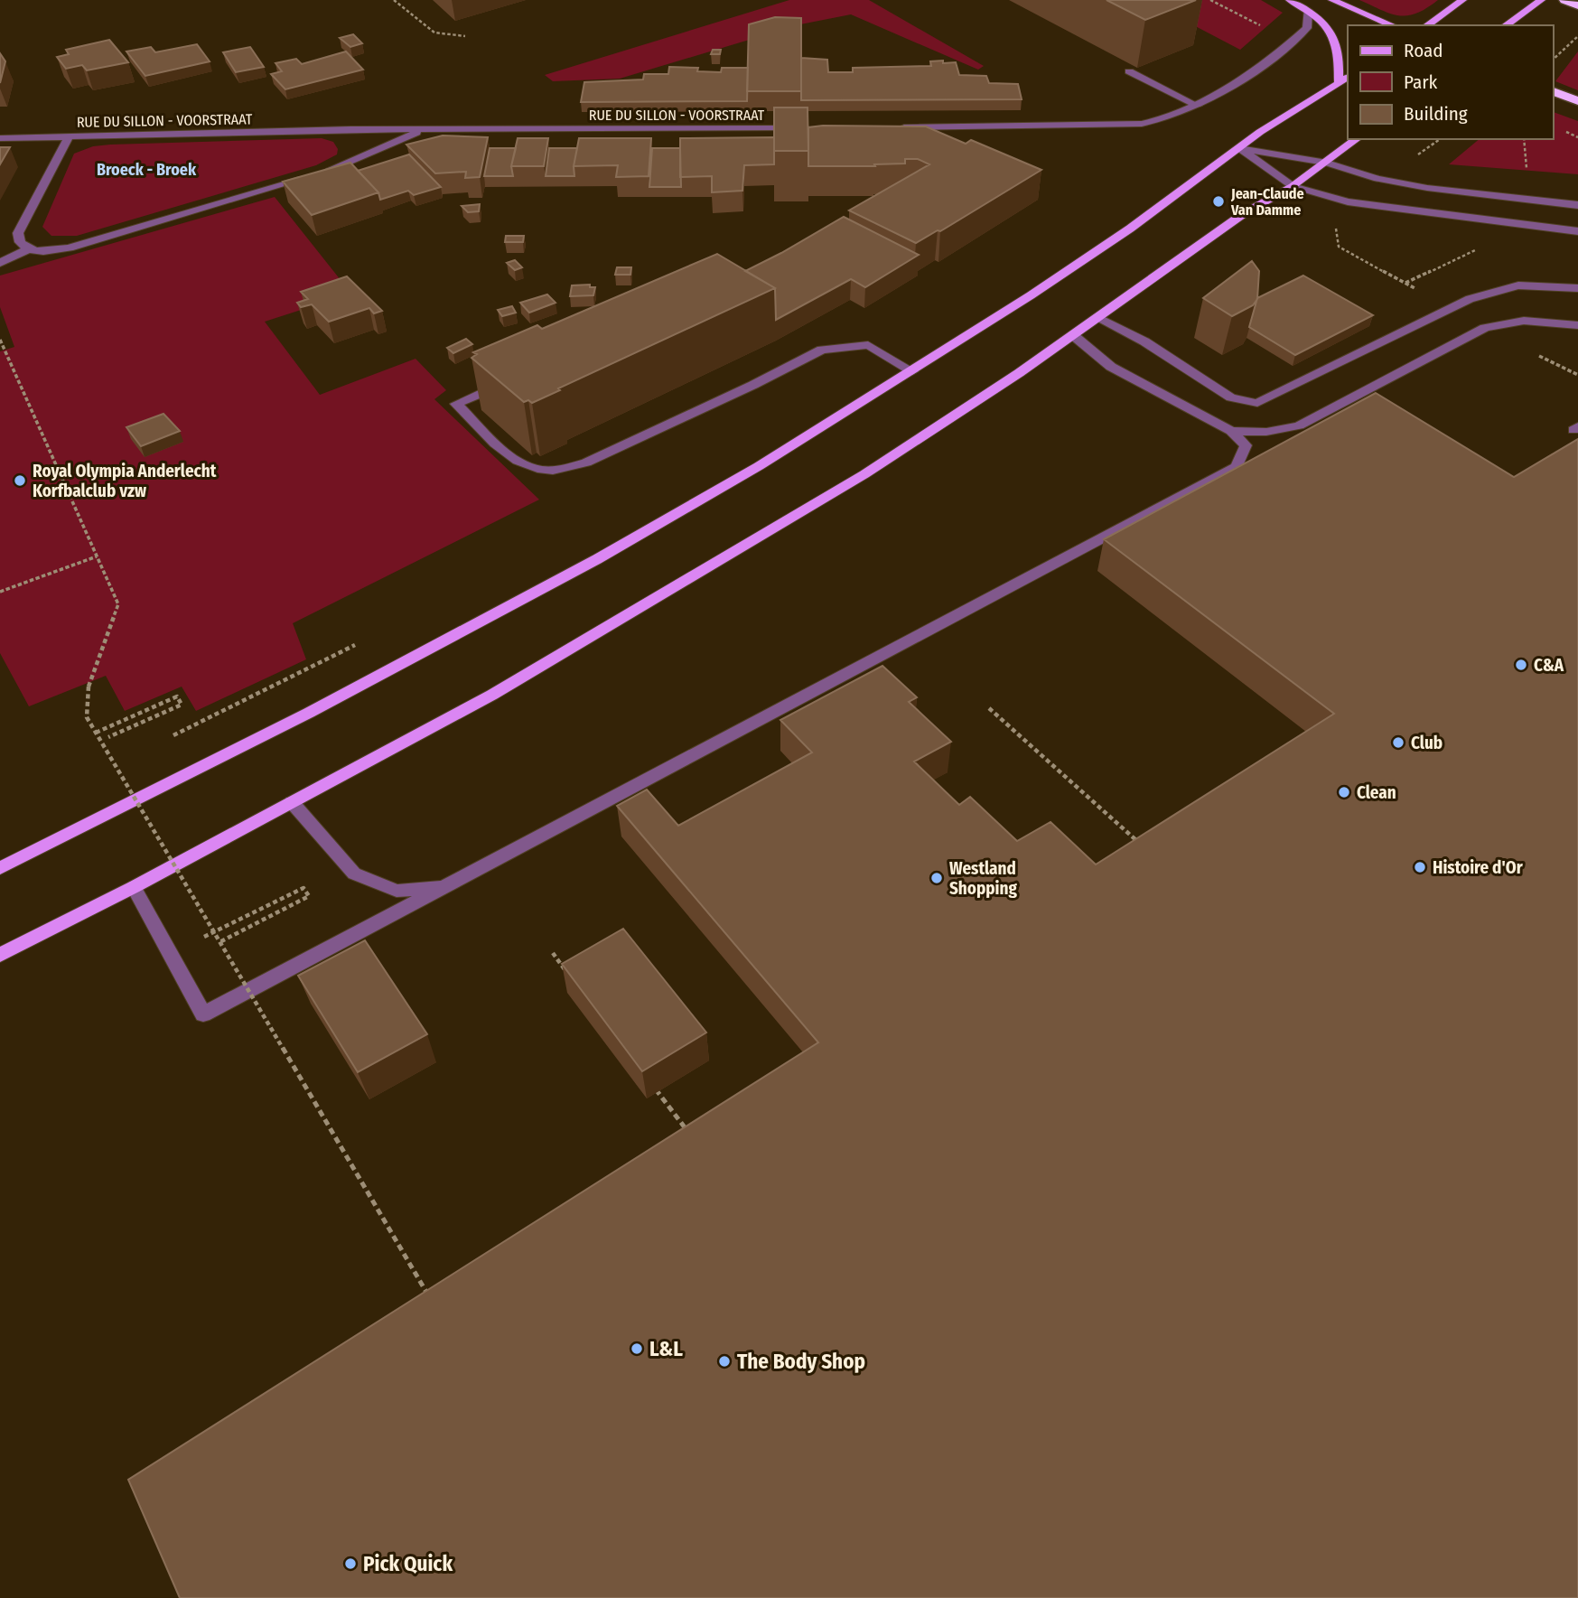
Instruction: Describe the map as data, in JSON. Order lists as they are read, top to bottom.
{
  "streets": {
    "street": ["RUE DU SILLON - VOORSTRAAT"]
  },
  "districts": ["Broeck - Broek"],
  "places": [
    "Jean-Claude Van Damme",
    "Royal Olympia Anderlecht Korfbalclub vzw",
    "C&A",
    "Club",
    "Clean",
    "Histoire d'Or",
    "Westland Shopping",
    "L&L",
    "The Body Shop",
    "Pick Quick"
  ],
  "legend": ["Road", "Park", "Building"]
}
